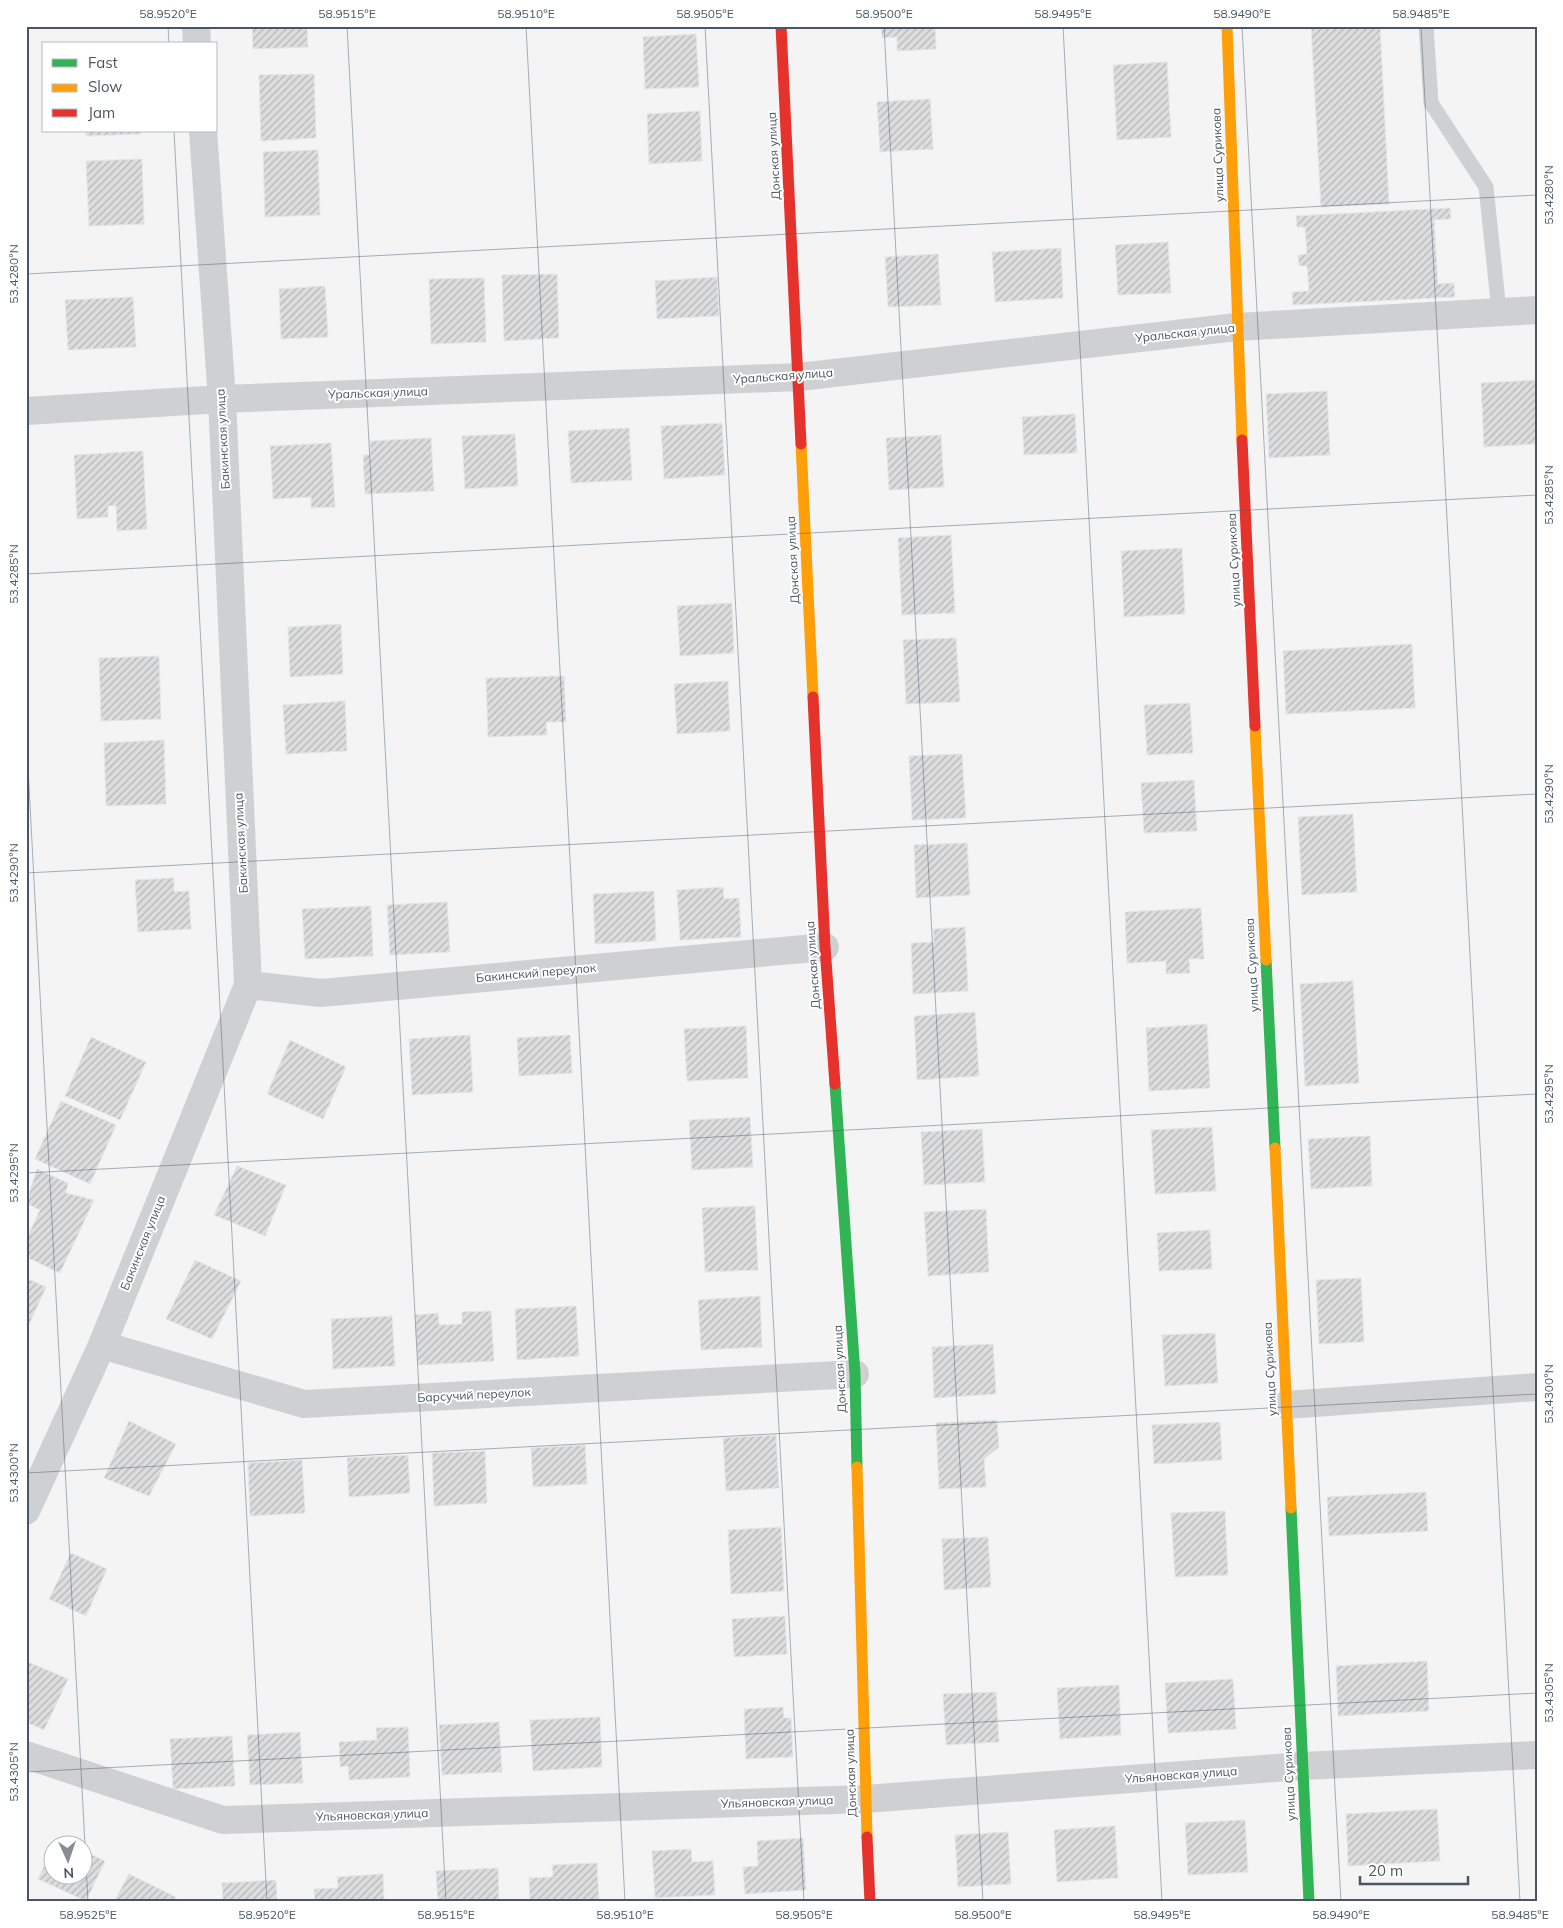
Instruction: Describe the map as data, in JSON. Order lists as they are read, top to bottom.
{
  "streets": {
    "street": [
      "улица Сурикова",
      "Донская улица",
      "Уральская улица",
      "Бакинская улица",
      "Бакинский переулок",
      "Барсучий переулок",
      "Ульяновская улица"
    ]
  },
  "crossings": [
    ["улица Сурикова", "Уральская улица"],
    ["улица Сурикова", "Ульяновская улица"],
    ["Донская улица", "Уральская улица"],
    ["Донская улица", "Бакинский переулок"],
    ["Донская улица", "Барсучий переулок"],
    ["Донская улица", "Ульяновская улица"],
    ["Уральская улица", "Бакинская улица"],
    ["Бакинская улица", "Бакинский переулок"],
    ["Бакинская улица", "Барсучий переулок"]
  ],
  "legend": ["Fast", "Slow", "Jam"],
  "scale_bar": "20 m",
  "north": "bottom",
  "coordinates": [
    "58.9520°E",
    "58.9515°E",
    "58.9510°E",
    "58.9505°E",
    "58.9500°E",
    "58.9495°E",
    "58.9490°E",
    "58.9485°E",
    "53.4280°N",
    "53.4285°N",
    "53.4290°N",
    "53.4295°N",
    "53.4300°N",
    "53.4305°N",
    "58.9525°E"
  ]
}
